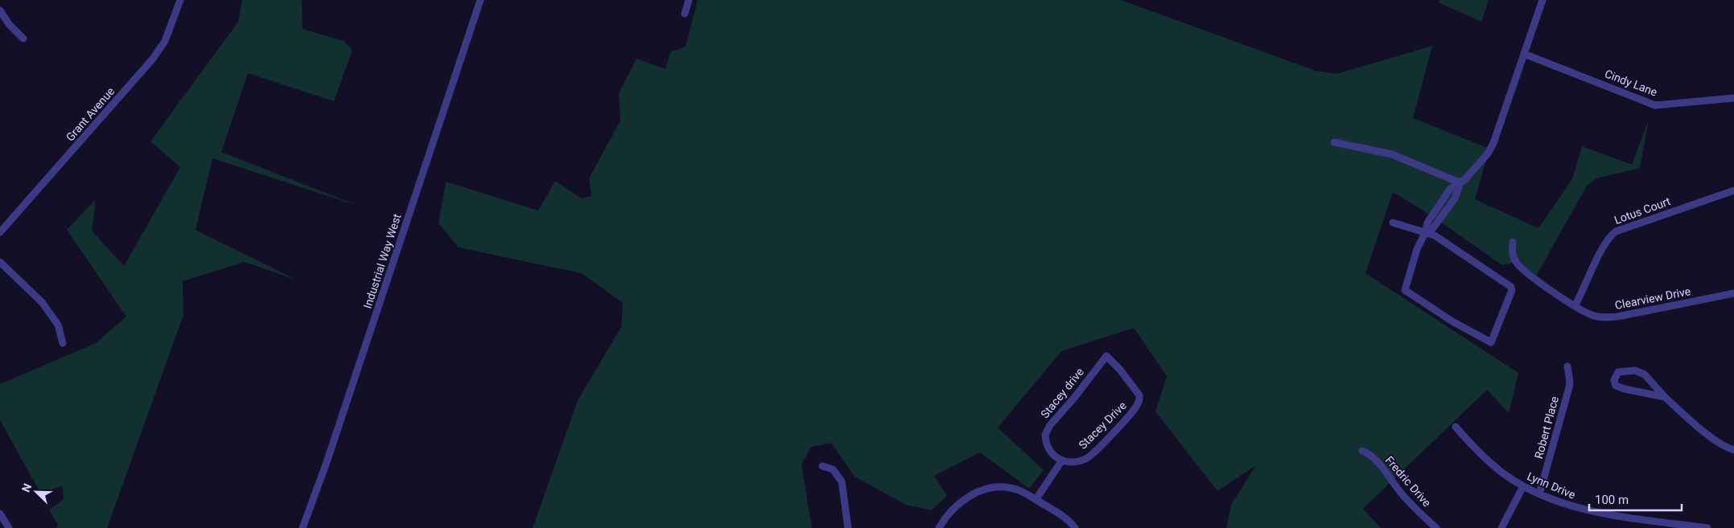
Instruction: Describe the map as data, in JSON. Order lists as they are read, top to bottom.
{
  "streets": {
    "street": [
      "Cindy Lane",
      "Grant Avenue",
      "Lotus Court",
      "Industrial Way West",
      "Clearview Drive",
      "Stacey drive",
      "Stacey Drive",
      "Robert Place",
      "Fredric Drive",
      "Lynn Drive"
    ]
  },
  "crossings": [
    ["Lotus Court", "Clearview Drive"],
    ["Stacey drive", "Stacey Drive"],
    ["Robert Place", "Lynn Drive"]
  ],
  "scale_bar": "100 m",
  "north": "top left"
}
